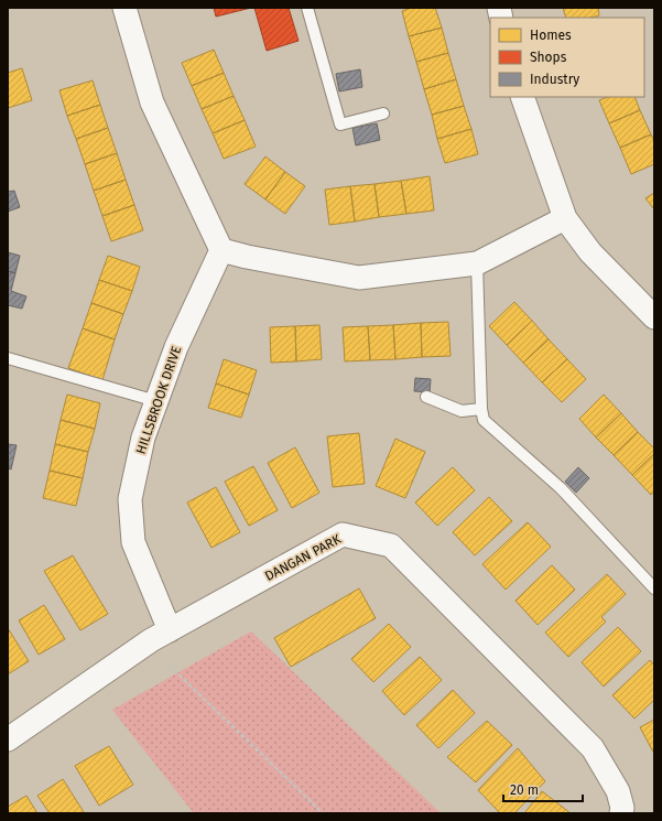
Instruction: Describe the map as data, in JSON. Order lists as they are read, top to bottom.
{
  "streets": {
    "street": ["HILLSBROOK DRIVE", "DANGAN PARK"]
  },
  "crossings": [
    ["HILLSBROOK DRIVE", "DANGAN PARK"]
  ],
  "legend": ["Homes", "Shops", "Industry"],
  "scale_bar": "20 m"
}
